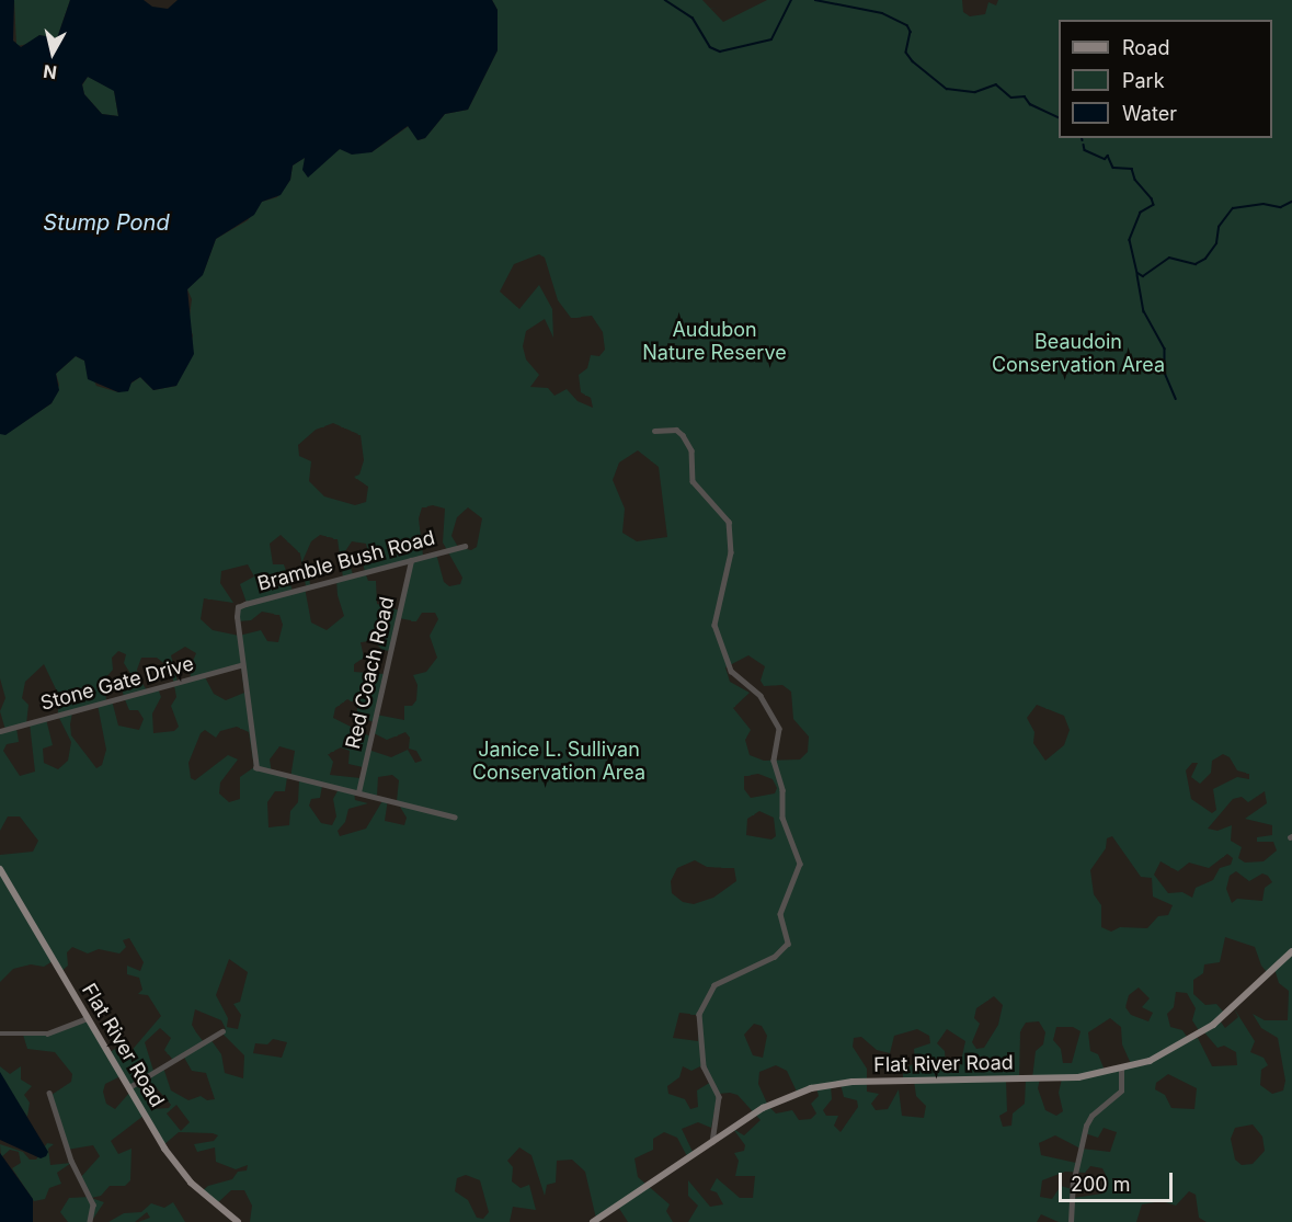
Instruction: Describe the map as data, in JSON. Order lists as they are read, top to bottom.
{
  "streets": {
    "main road": ["Flat River Road"],
    "street": ["Bramble Bush Road", "Red Coach Road", "Stone Gate Drive"]
  },
  "crossings": [
    ["Bramble Bush Road", "Red Coach Road"],
    ["Bramble Bush Road", "Stone Gate Drive"]
  ],
  "water": ["Stump Pond"],
  "parks": ["Audubon Nature Reserve", "Beaudoin Conservation Area", "Janice L. Sullivan Conservation Area"],
  "legend": ["Road", "Park", "Water"],
  "scale_bar": "200 m",
  "north": "bottom"
}
